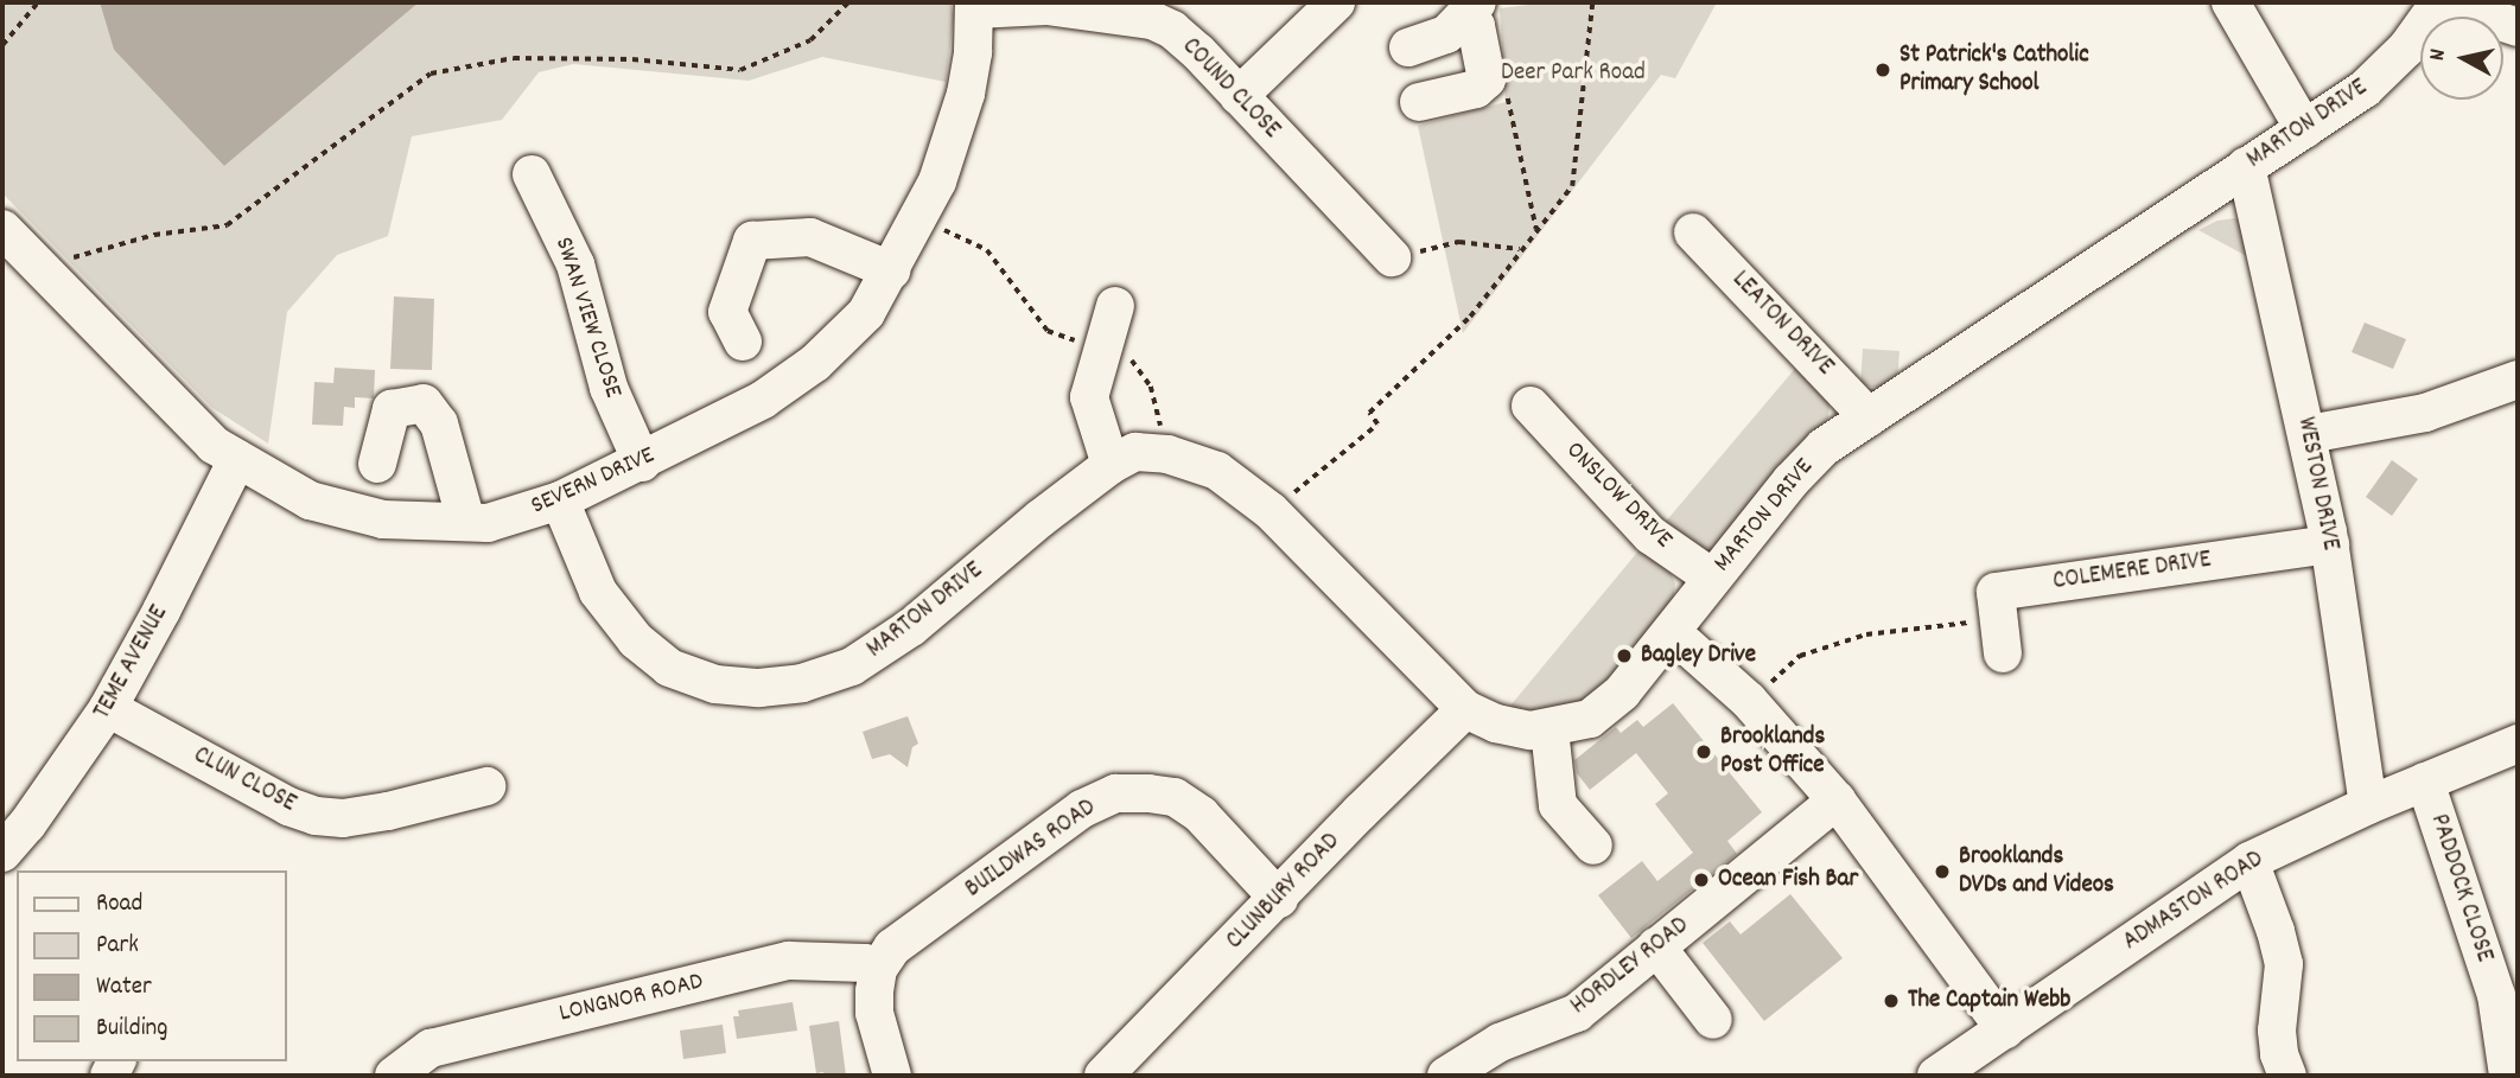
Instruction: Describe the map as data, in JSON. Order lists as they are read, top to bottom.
{
  "streets": {
    "street": [
      "COUND CLOSE",
      "MARTON DRIVE",
      "SWAN VIEW CLOSE",
      "LEATON DRIVE",
      "SEVERN DRIVE",
      "WESTON DRIVE",
      "ONSLOW DRIVE",
      "COLEMERE DRIVE",
      "TEME AVENUE",
      "CLUN CLOSE",
      "BUILDWAS ROAD",
      "PADDOCK CLOSE",
      "CLUNBURY ROAD",
      "ADMASTON ROAD",
      "HORDLEY ROAD",
      "LONGNOR ROAD"
    ]
  },
  "crossings": [
    ["COUND CLOSE", "SEVERN DRIVE"],
    ["MARTON DRIVE", "LEATON DRIVE"],
    ["MARTON DRIVE", "SEVERN DRIVE"],
    ["MARTON DRIVE", "WESTON DRIVE"],
    ["MARTON DRIVE", "ONSLOW DRIVE"],
    ["MARTON DRIVE", "CLUNBURY ROAD"],
    ["SWAN VIEW CLOSE", "SEVERN DRIVE"],
    ["SEVERN DRIVE", "TEME AVENUE"],
    ["WESTON DRIVE", "COLEMERE DRIVE"],
    ["WESTON DRIVE", "ADMASTON ROAD"],
    ["TEME AVENUE", "CLUN CLOSE"],
    ["BUILDWAS ROAD", "CLUNBURY ROAD"],
    ["BUILDWAS ROAD", "LONGNOR ROAD"],
    ["PADDOCK CLOSE", "ADMASTON ROAD"]
  ],
  "parks": ["Deer Park Road"],
  "places": [
    "St Patrick's Catholic Primary School",
    "Bagley Drive",
    "Brooklands Post Office",
    "Brooklands DVDs and Videos",
    "Ocean Fish Bar",
    "The Captain Webb"
  ],
  "legend": [
    "Road",
    "Park",
    "Water",
    "Building"
  ],
  "north": "left"
}
